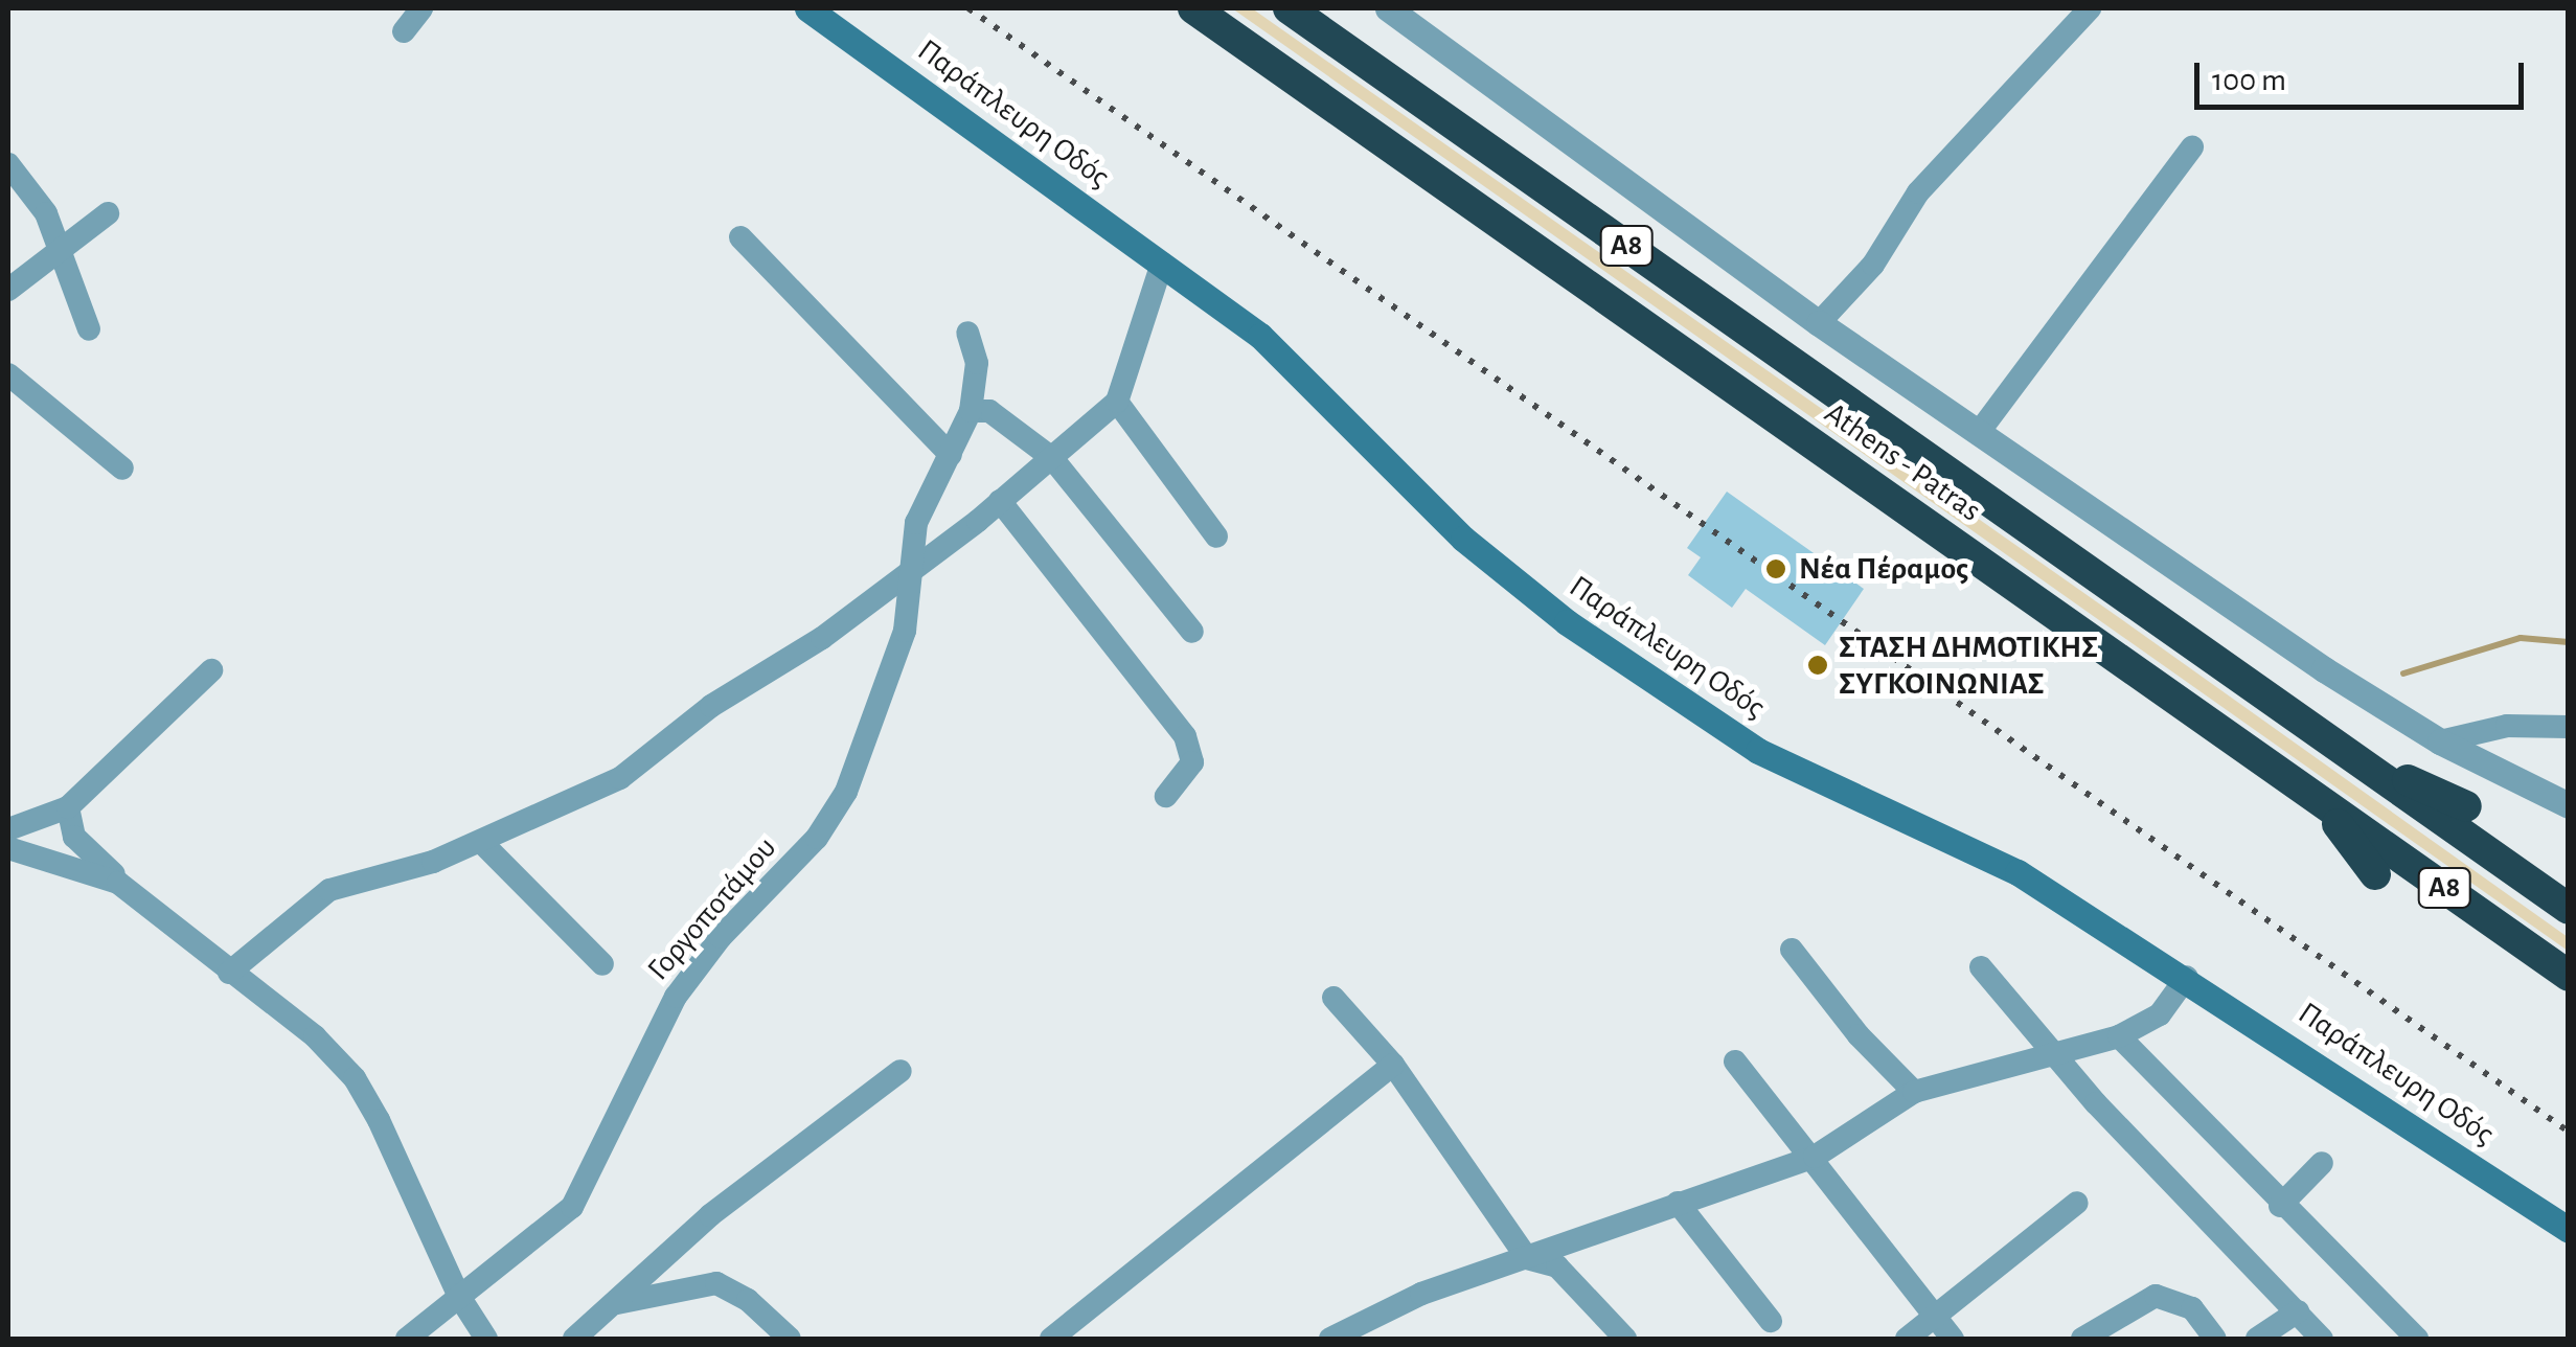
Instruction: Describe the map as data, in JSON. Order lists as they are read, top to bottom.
{
  "streets": {
    "highway": ["Α8", "Athens - Patras"],
    "main road": ["Παράπλευρη Οδός"],
    "street": ["Γοργοποτάμου"]
  },
  "places": ["Νέα Πέραμος", "ΣΤΑΣΗ ΔΗΜΟΤΙΚΗΣ ΣΥΓΚΟΙΝΩΝΙΑΣ"],
  "scale_bar": "100 m"
}
